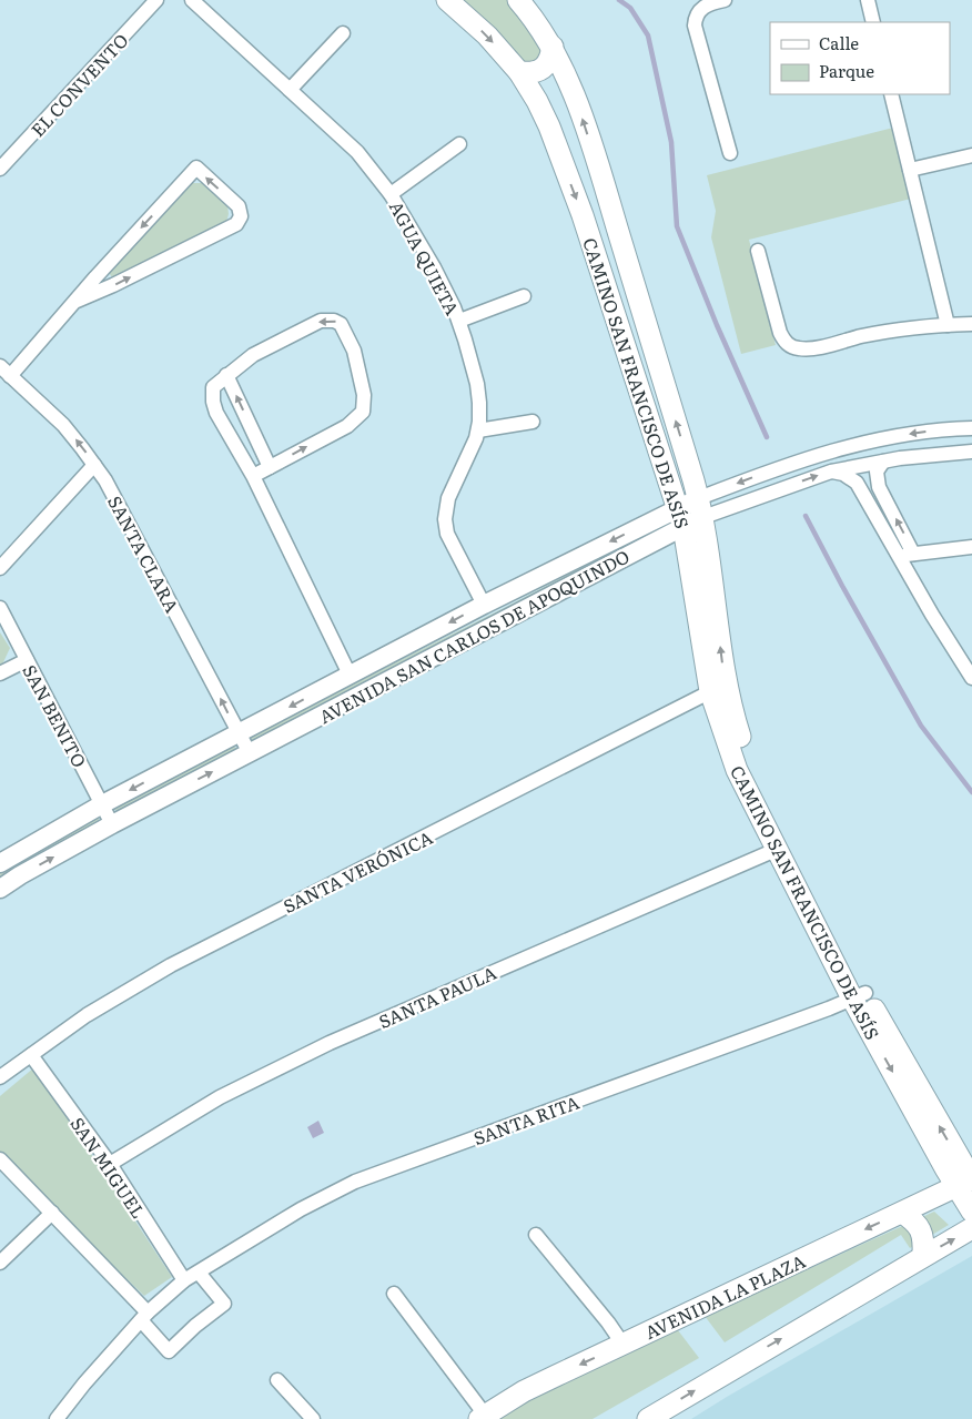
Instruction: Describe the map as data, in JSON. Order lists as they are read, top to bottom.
{
  "streets": {
    "main road": ["CAMINO SAN FRANCISCO DE ASÍS", "AVENIDA LA PLAZA"],
    "street": [
      "EL CONVENTO",
      "AGUA QUIETA",
      "SANTA CLARA",
      "AVENIDA SAN CARLOS DE APOQUINDO",
      "SAN BENITO",
      "SANTA VERÓNICA",
      "SANTA PAULA",
      "SANTA RITA",
      "SAN MIGUEL"
    ]
  },
  "crossings": [
    ["AGUA QUIETA", "AVENIDA SAN CARLOS DE APOQUINDO"],
    ["CAMINO SAN FRANCISCO DE ASÍS", "AVENIDA SAN CARLOS DE APOQUINDO"],
    ["CAMINO SAN FRANCISCO DE ASÍS", "SANTA VERÓNICA"],
    ["CAMINO SAN FRANCISCO DE ASÍS", "SANTA PAULA"],
    ["CAMINO SAN FRANCISCO DE ASÍS", "SANTA RITA"],
    ["CAMINO SAN FRANCISCO DE ASÍS", "AVENIDA LA PLAZA"],
    ["SANTA CLARA", "AVENIDA SAN CARLOS DE APOQUINDO"],
    ["AVENIDA SAN CARLOS DE APOQUINDO", "SAN BENITO"],
    ["SANTA VERÓNICA", "SAN MIGUEL"],
    ["SANTA PAULA", "SAN MIGUEL"],
    ["SANTA RITA", "SAN MIGUEL"]
  ],
  "legend": ["Calle", "Parque"]
}
